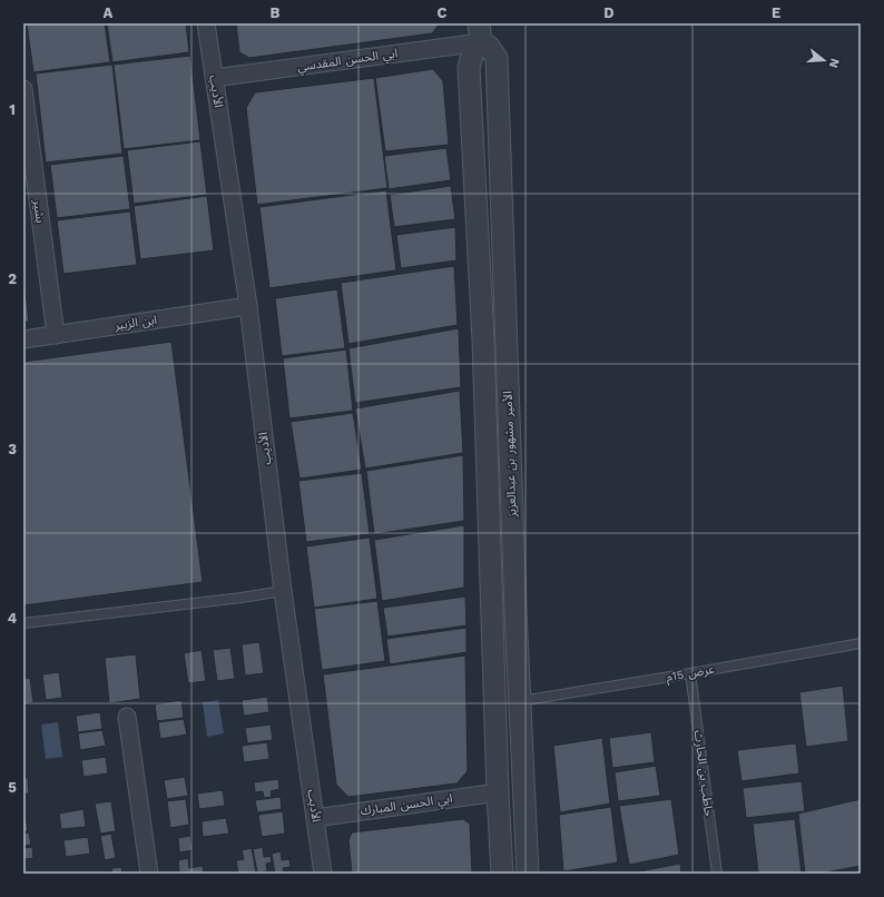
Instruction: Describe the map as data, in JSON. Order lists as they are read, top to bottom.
{
  "streets": {
    "street": [
      "ابي الحسن المقدسي",
      "الأديب",
      "بشير",
      "ابن الزبير",
      "الأمير مشهور بن عبدالعزيز",
      "ابي الحسن المبارك"
    ],
    "lane": ["عرض 15م", "حاطب بن الحارث"]
  },
  "crossings": [
    ["ابي الحسن المقدسي", "الأديب"],
    ["ابي الحسن المقدسي", "الأمير مشهور بن عبدالعزيز"],
    ["الأديب", "ابن الزبير"],
    ["الأديب", "ابي الحسن المبارك"],
    ["بشير", "ابن الزبير"],
    ["الأمير مشهور بن عبدالعزيز", "عرض 15م"],
    ["الأمير مشهور بن عبدالعزيز", "ابي الحسن المبارك"],
    ["عرض 15م", "حاطب بن الحارث"]
  ],
  "north": "right",
  "grid": {
    "columns": [
      "A",
      "B",
      "C",
      "D",
      "E"
    ],
    "rows": [
      "1",
      "2",
      "3",
      "4",
      "5"
    ]
  }
}
